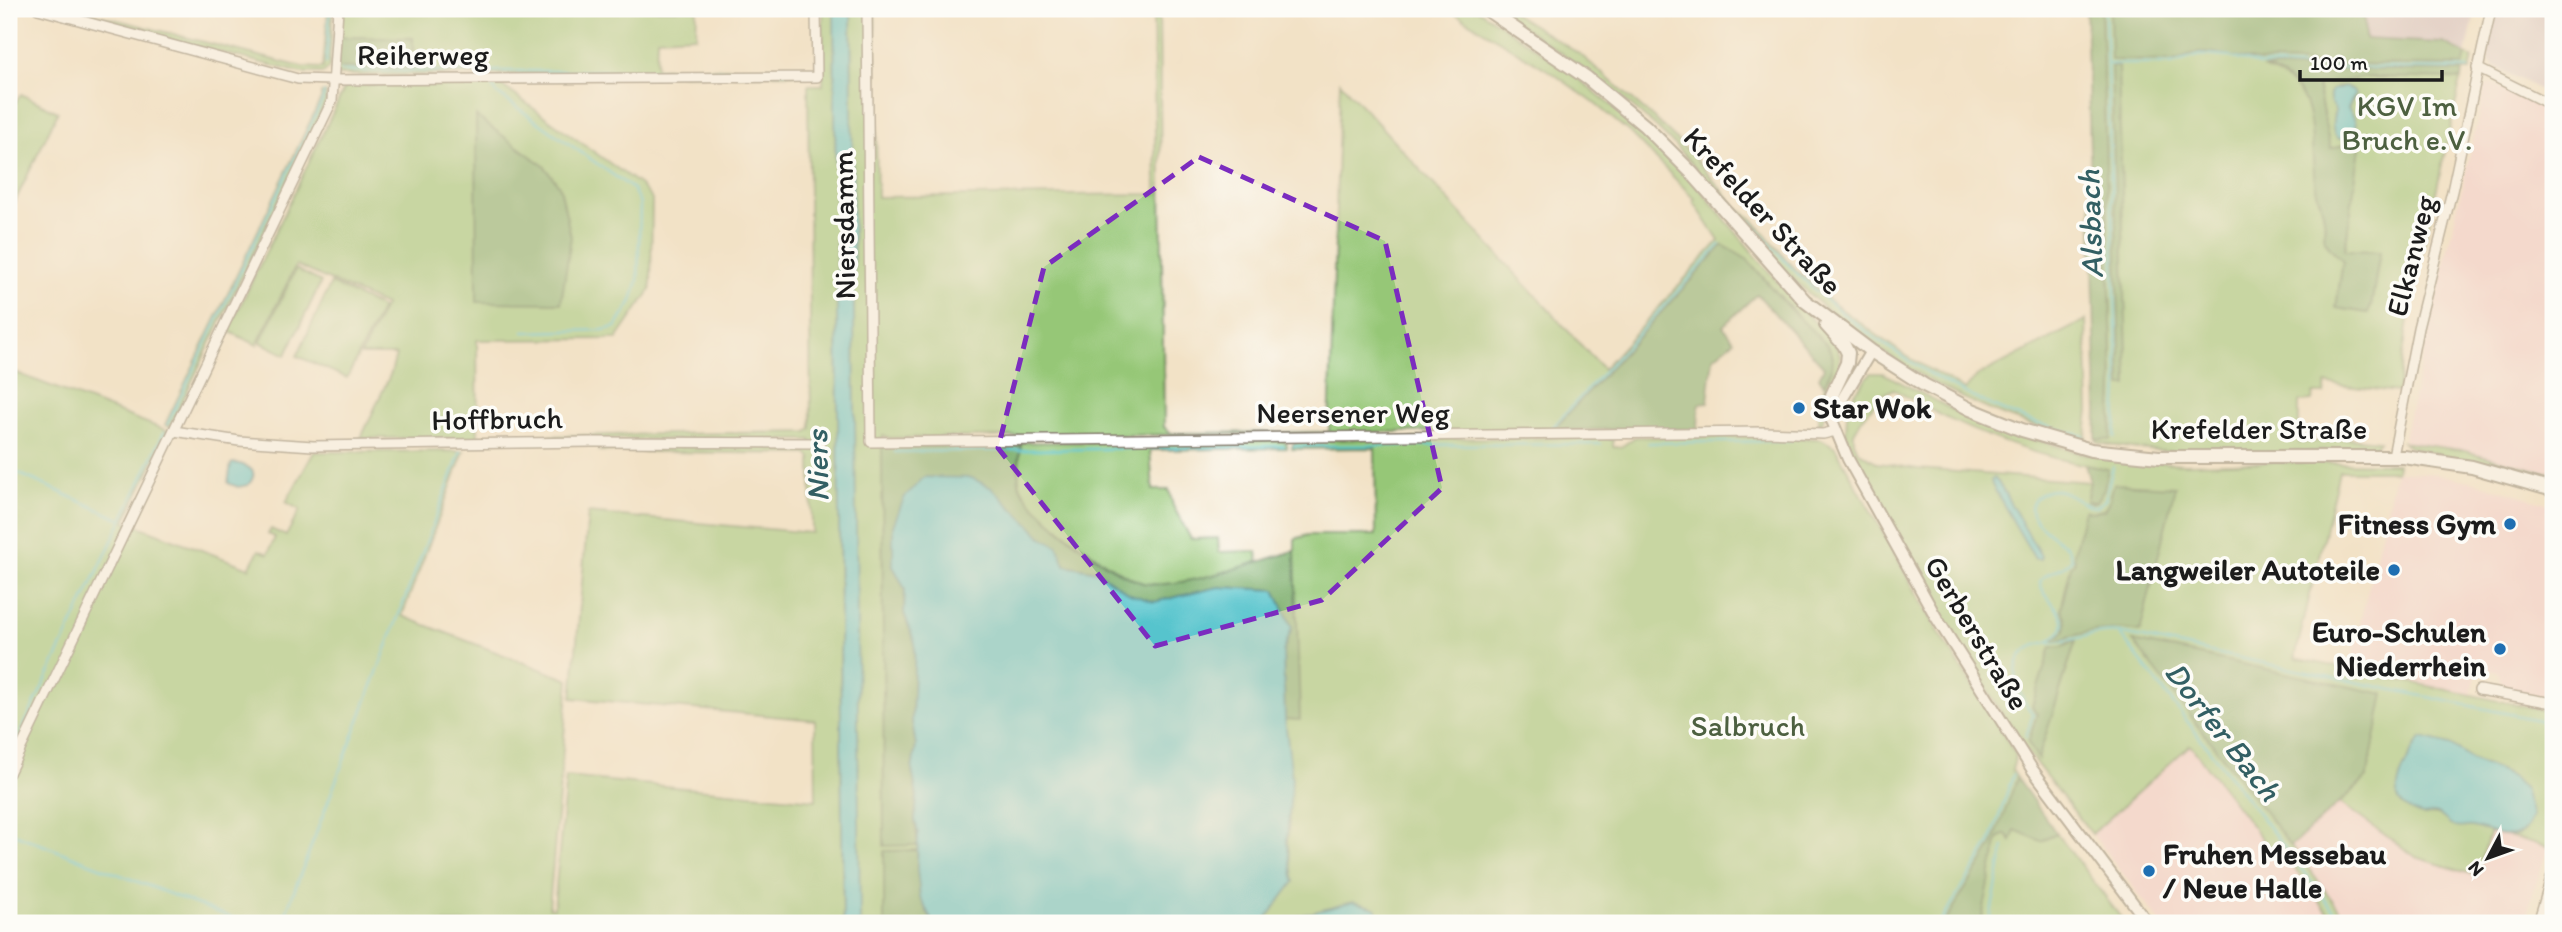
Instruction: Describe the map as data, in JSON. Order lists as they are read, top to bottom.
{
  "streets": {
    "main road": ["Krefelder Straße"],
    "street": [
      "Reiherweg",
      "Niersdamm",
      "Elkanweg",
      "Neersener Weg",
      "Hoffbruch",
      "Gerberstraße"
    ]
  },
  "crossings": [
    ["Krefelder Straße", "Elkanweg"],
    ["Niersdamm", "Neersener Weg"],
    ["Neersener Weg", "Gerberstraße"]
  ],
  "water": ["Alsbach", "Niers", "Dorfer Bach"],
  "parks": ["KGV Im Bruch e.V.", "Salbruch"],
  "places": [
    "Star Wok",
    "Fitness Gym",
    "Langweiler Autoteile",
    "Euro-Schulen Niederrhein",
    "Fruhen Messebau / Neue Halle"
  ],
  "scale_bar": "100 m",
  "north": "bottom left"
}
